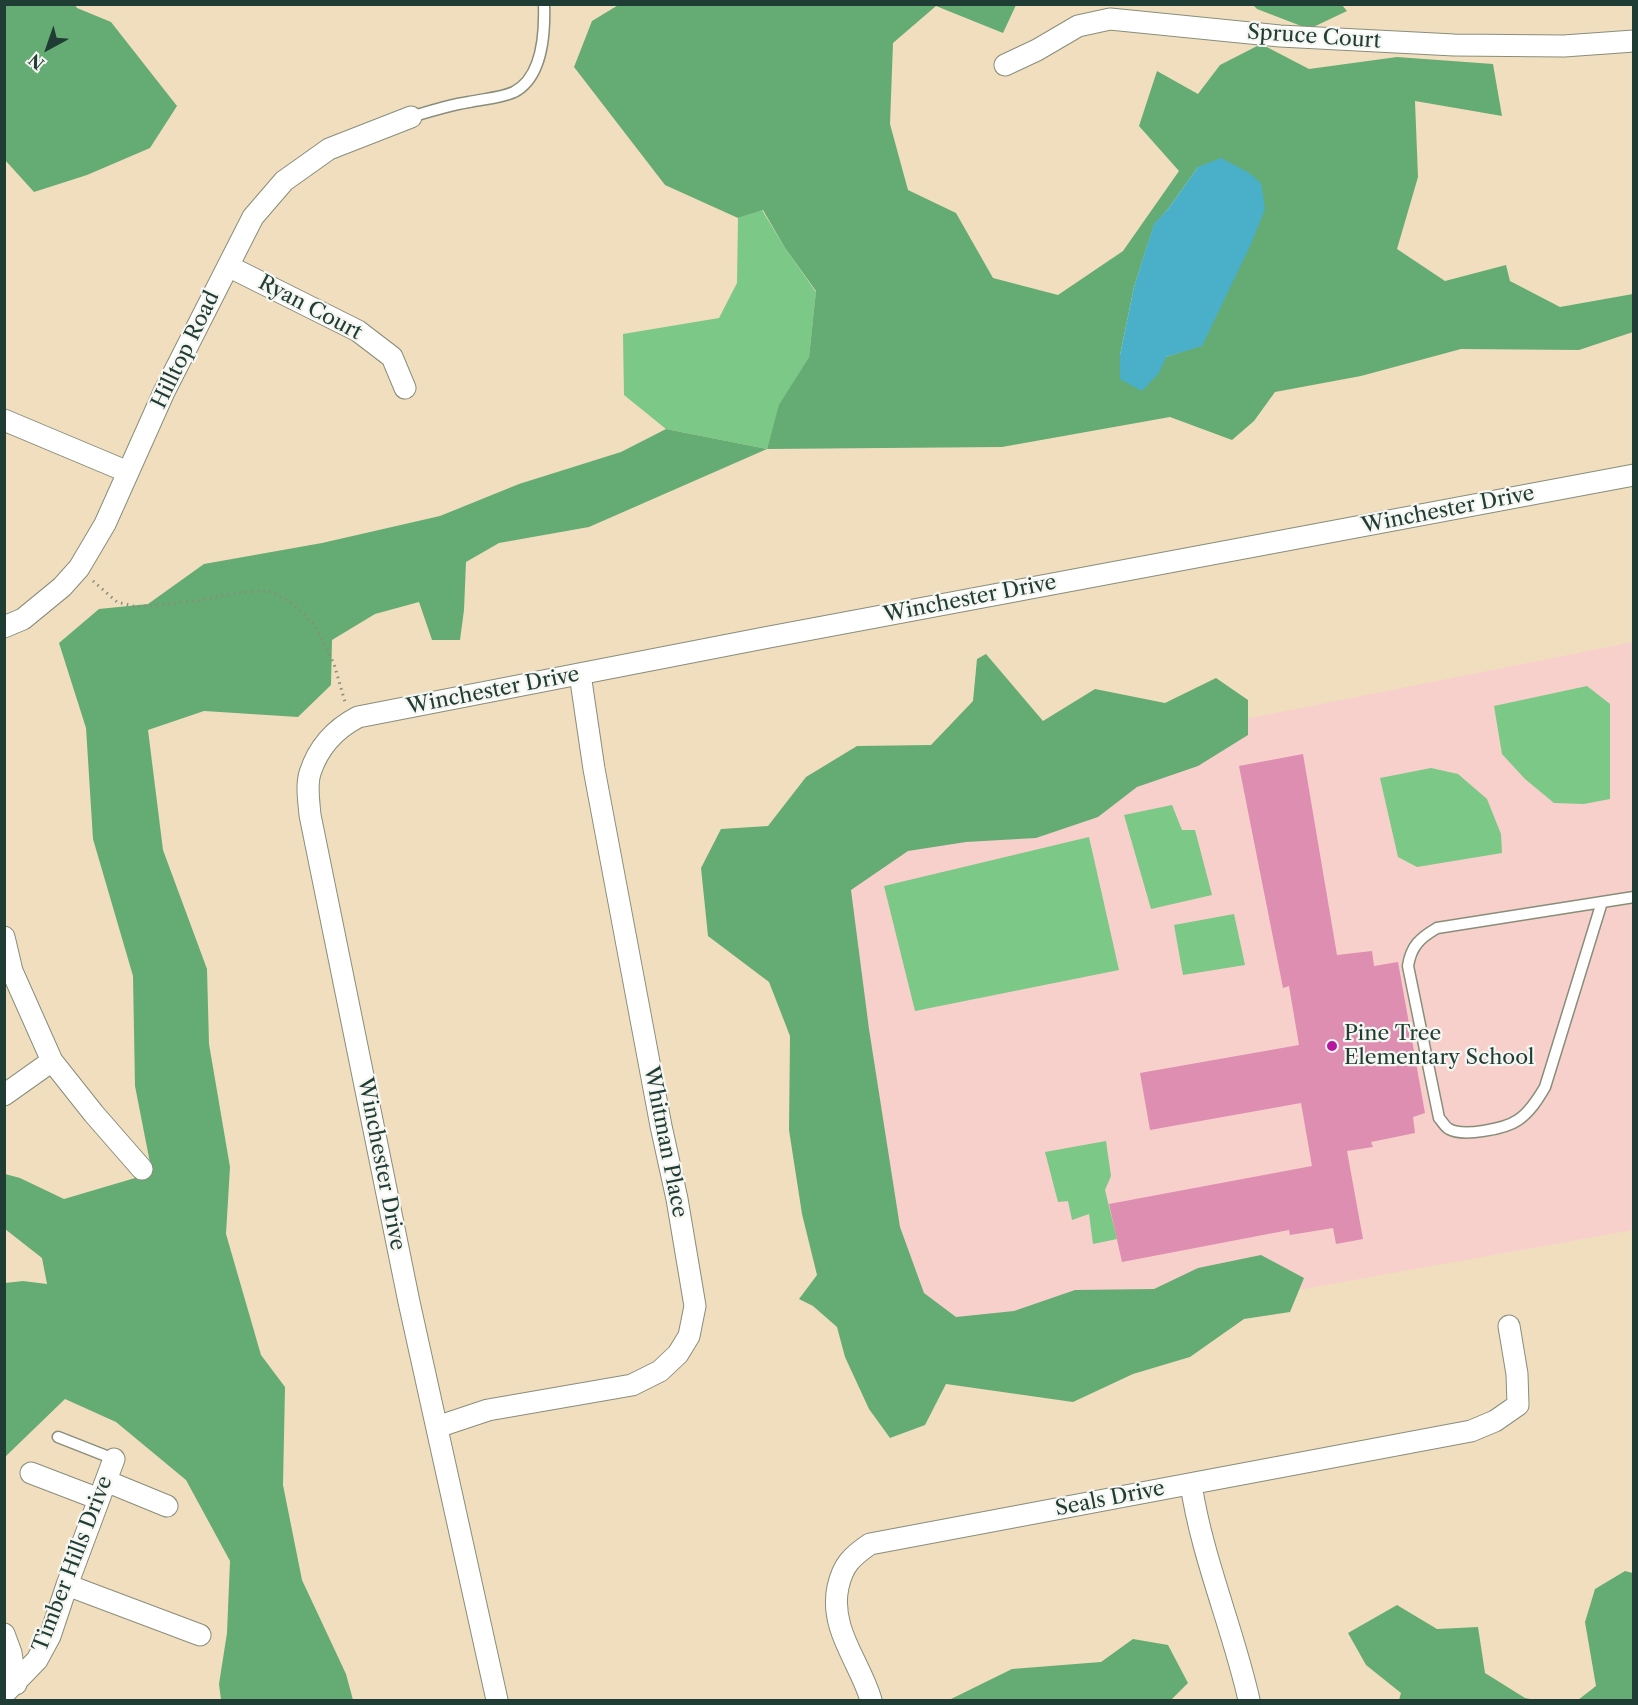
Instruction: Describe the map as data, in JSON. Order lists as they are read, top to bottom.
{
  "streets": {
    "street": [
      "Spruce Court",
      "Ryan Court",
      "Hilltop Road",
      "Winchester Drive",
      "Whitman Place",
      "Seals Drive",
      "Timber Hills Drive"
    ]
  },
  "crossings": [
    ["Ryan Court", "Hilltop Road"],
    ["Winchester Drive", "Whitman Place"]
  ],
  "places": ["Pine Tree Elementary School"],
  "north": "bottom left"
}
